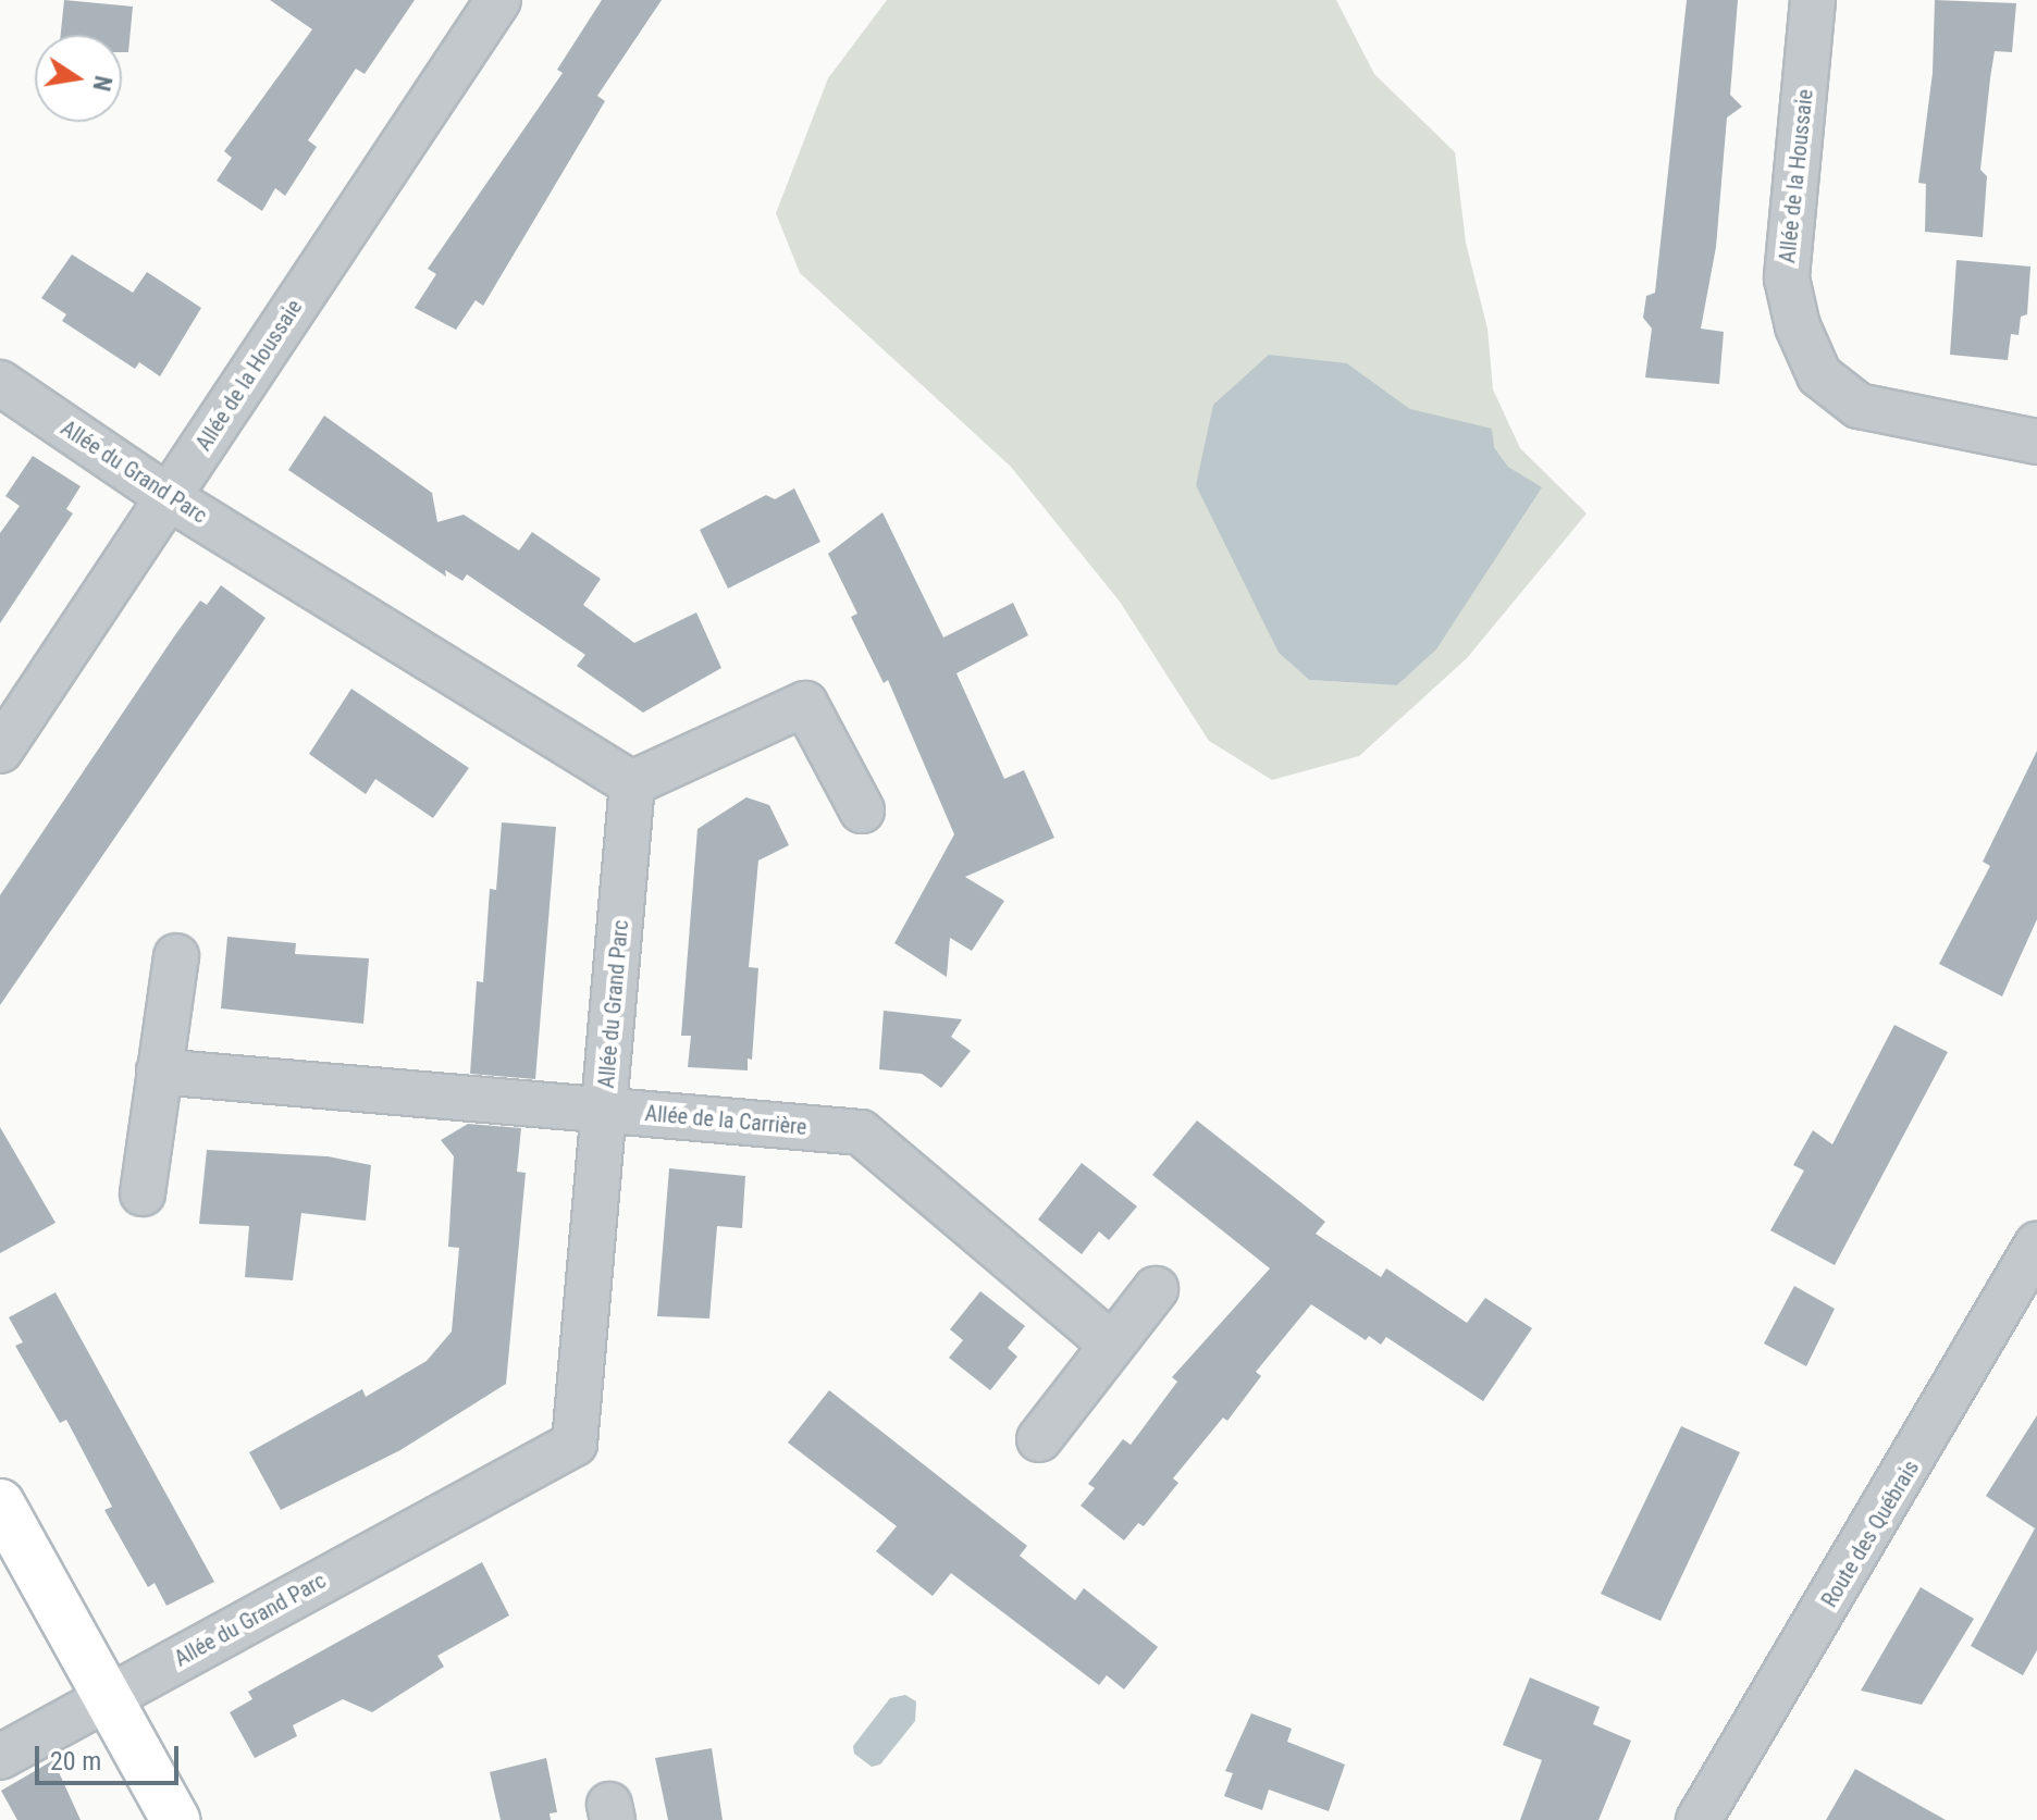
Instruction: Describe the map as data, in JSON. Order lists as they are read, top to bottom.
{
  "streets": {
    "street": [
      "Allée de la Houssaie",
      "Allée du Grand Parc",
      "Allée de la Carrière",
      "Route des Québrais"
    ]
  },
  "crossings": [
    ["Allée de la Houssaie", "Allée du Grand Parc"],
    ["Allée du Grand Parc", "Allée de la Carrière"]
  ],
  "scale_bar": "20 m",
  "north": "right"
}
